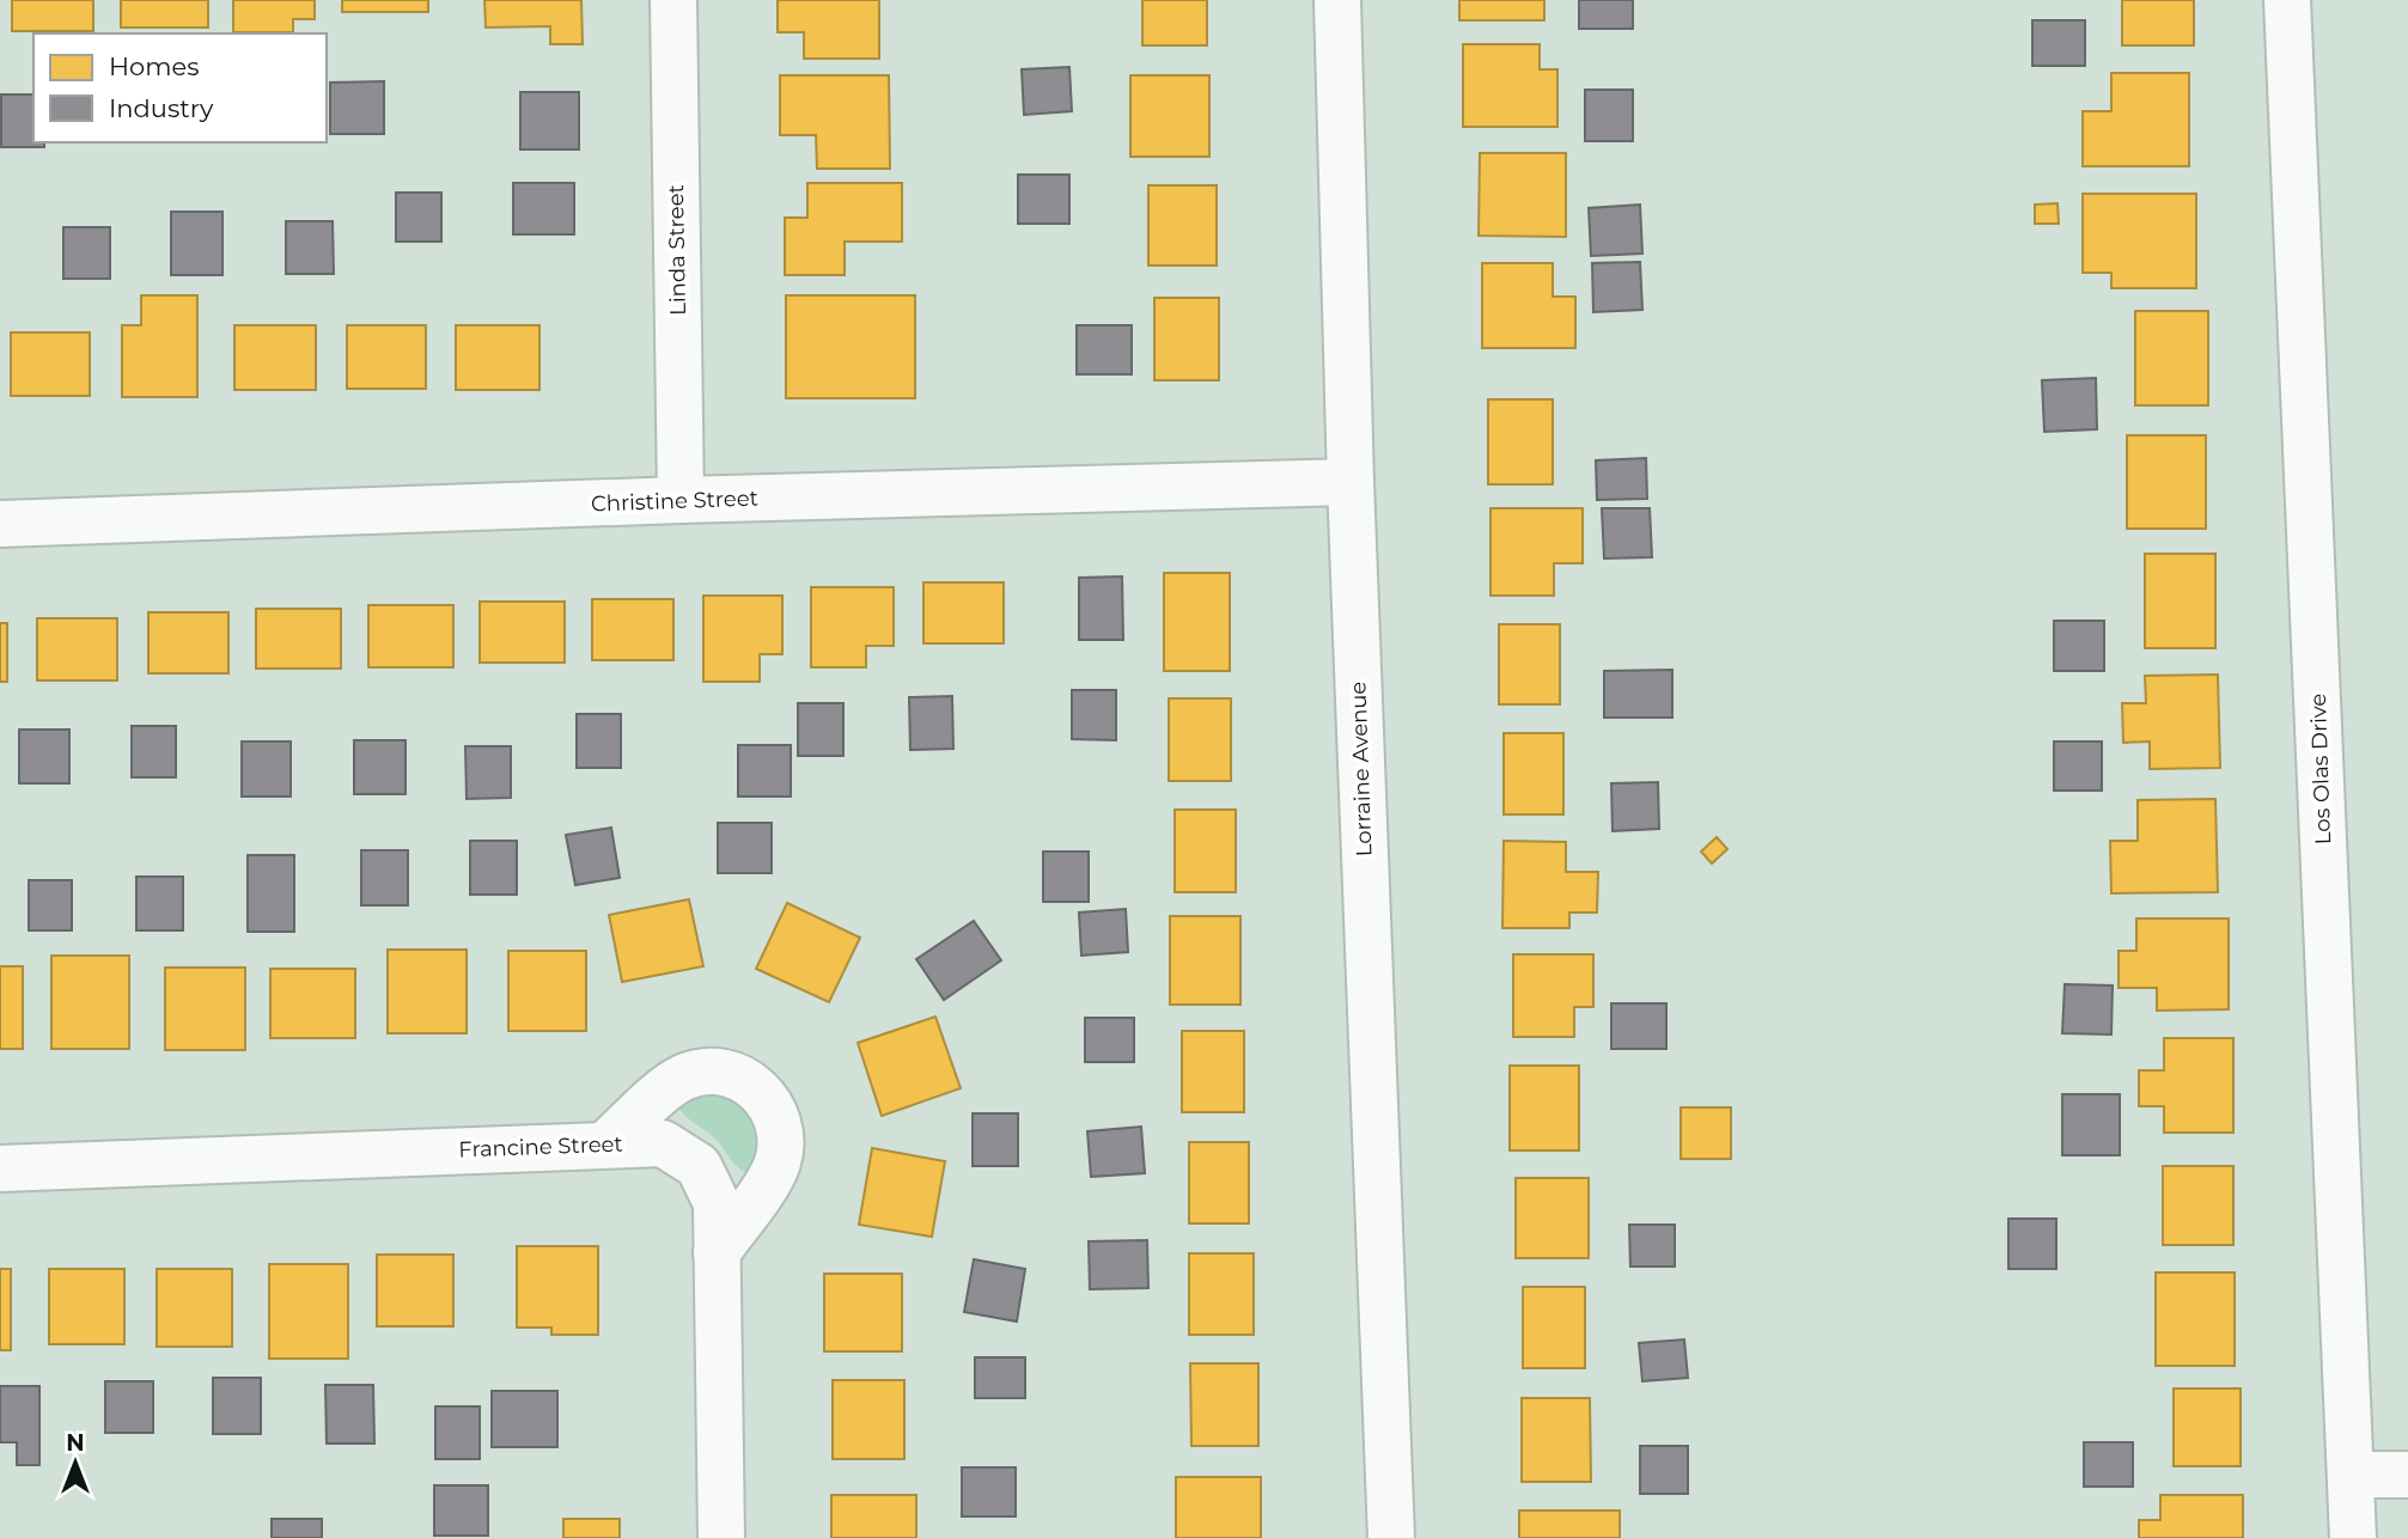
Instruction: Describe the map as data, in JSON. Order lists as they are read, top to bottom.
{
  "streets": {
    "street": [
      "Linda Street",
      "Christine Street",
      "Lorraine Avenue",
      "Los Olas Drive",
      "Francine Street"
    ]
  },
  "crossings": [
    ["Linda Street", "Christine Street"],
    ["Christine Street", "Lorraine Avenue"]
  ],
  "legend": ["Homes", "Industry"],
  "north": "top"
}
